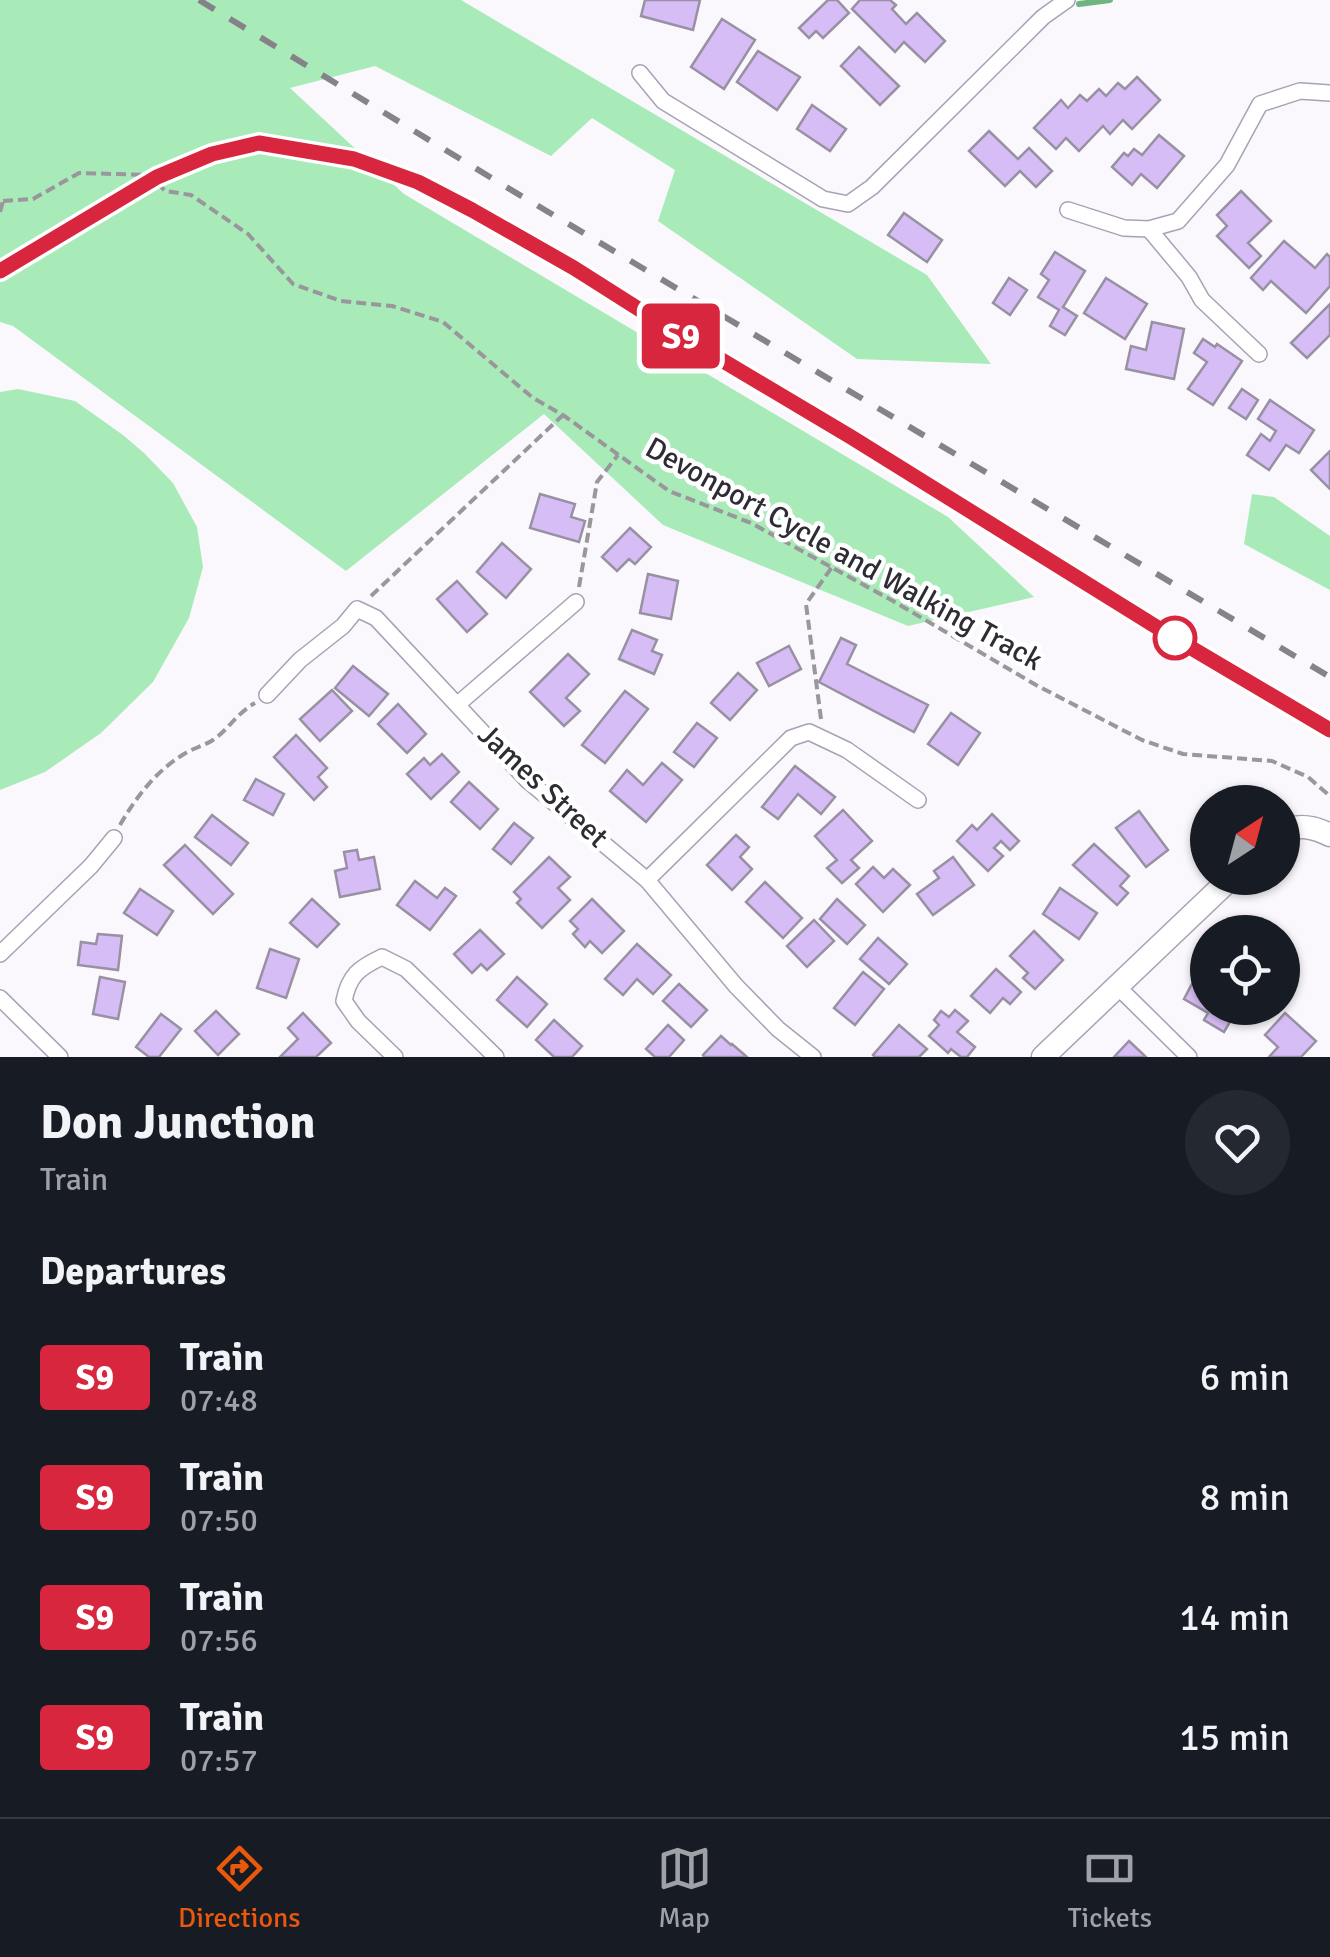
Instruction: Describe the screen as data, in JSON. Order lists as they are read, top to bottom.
{
  "streets": {
    "street": ["James Street"],
    "path": ["Devonport Cycle and Walking Track"]
  },
  "north": "top right",
  "page": {
    "on_map": "S9",
    "heading": [
      ["Don Junction", "Train"],
      "Departures"
    ],
    "list": [
      {
        "mark": "S9",
        "name": "Train",
        "note": "07:48",
        "value": "6 min"
      },
      {
        "mark": "S9",
        "name": "Train",
        "note": "07:50",
        "value": "8 min"
      },
      {
        "mark": "S9",
        "name": "Train",
        "note": "07:56",
        "value": "14 min"
      },
      {
        "mark": "S9",
        "name": "Train",
        "note": "07:57",
        "value": "15 min"
      }
    ],
    "tabs": ["Directions", "Map", "Tickets"]
  }
}
